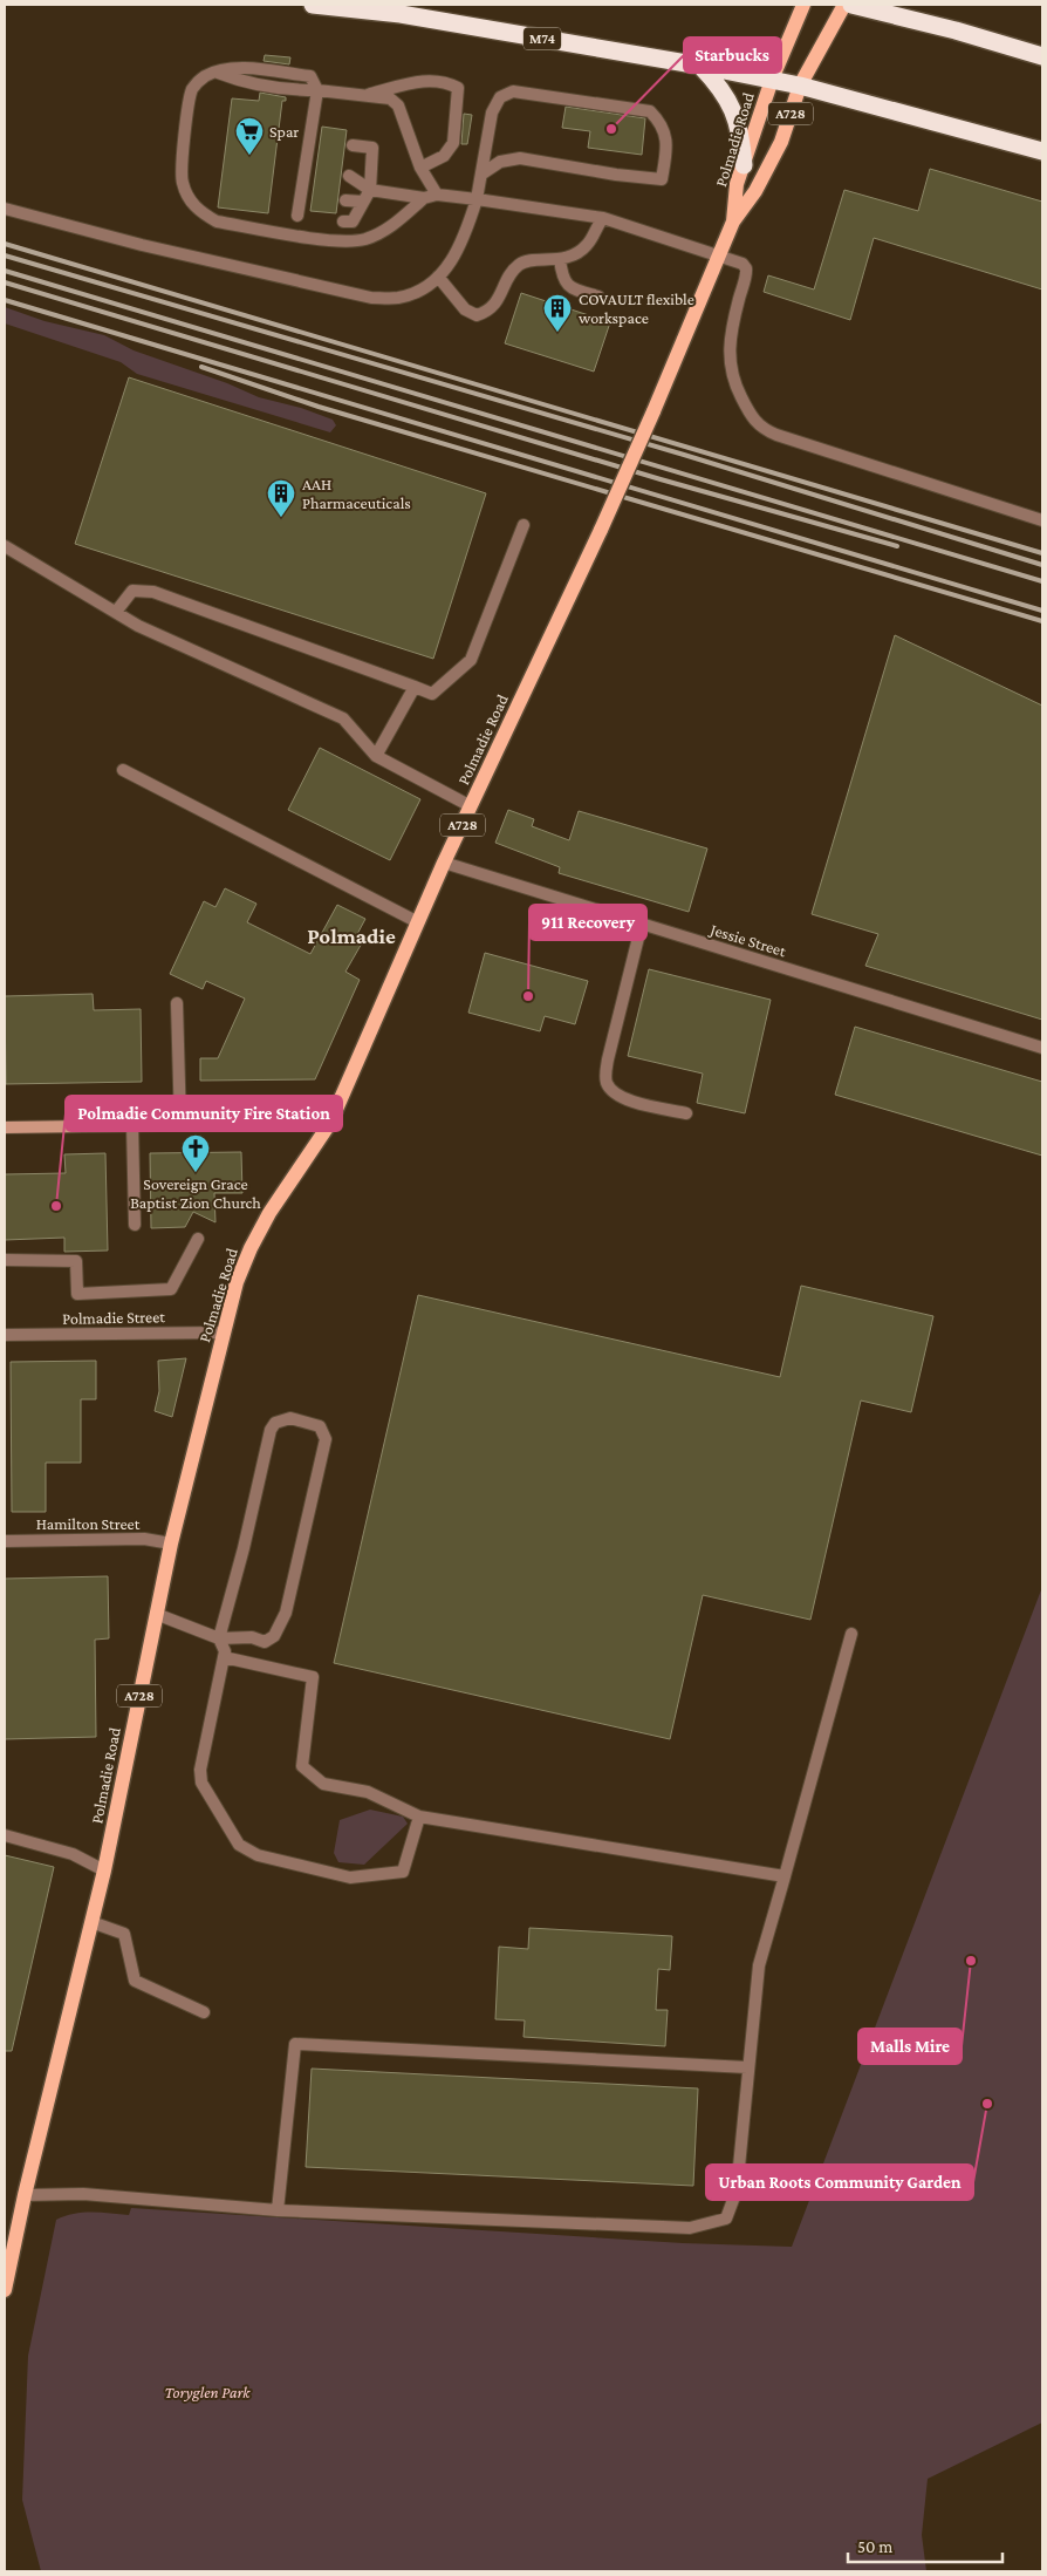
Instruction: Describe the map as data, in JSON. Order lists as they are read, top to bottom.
{
  "streets": {
    "highway": ["M74"],
    "main road": ["A728", "Polmadie Road"],
    "street": ["Jessie Street", "Polmadie Street", "Hamilton Street"]
  },
  "crossings": [
    ["M74", "Polmadie Road"],
    ["Polmadie Road", "Jessie Street"],
    ["Polmadie Road", "Polmadie Street"],
    ["Polmadie Road", "Hamilton Street"]
  ],
  "districts": ["Polmadie"],
  "parks": ["Toryglen Park"],
  "places": {
    "other": [
      "Starbucks",
      "911 Recovery",
      "Polmadie Community Fire Station",
      "Malls Mire",
      "Urban Roots Community Garden"
    ],
    "supermarket": ["Spar"],
    "building": ["COVAULT flexible workspace", "AAH Pharmaceuticals"],
    "church": ["Sovereign Grace Baptist Zion Church"]
  },
  "scale_bar": "50 m"
}
